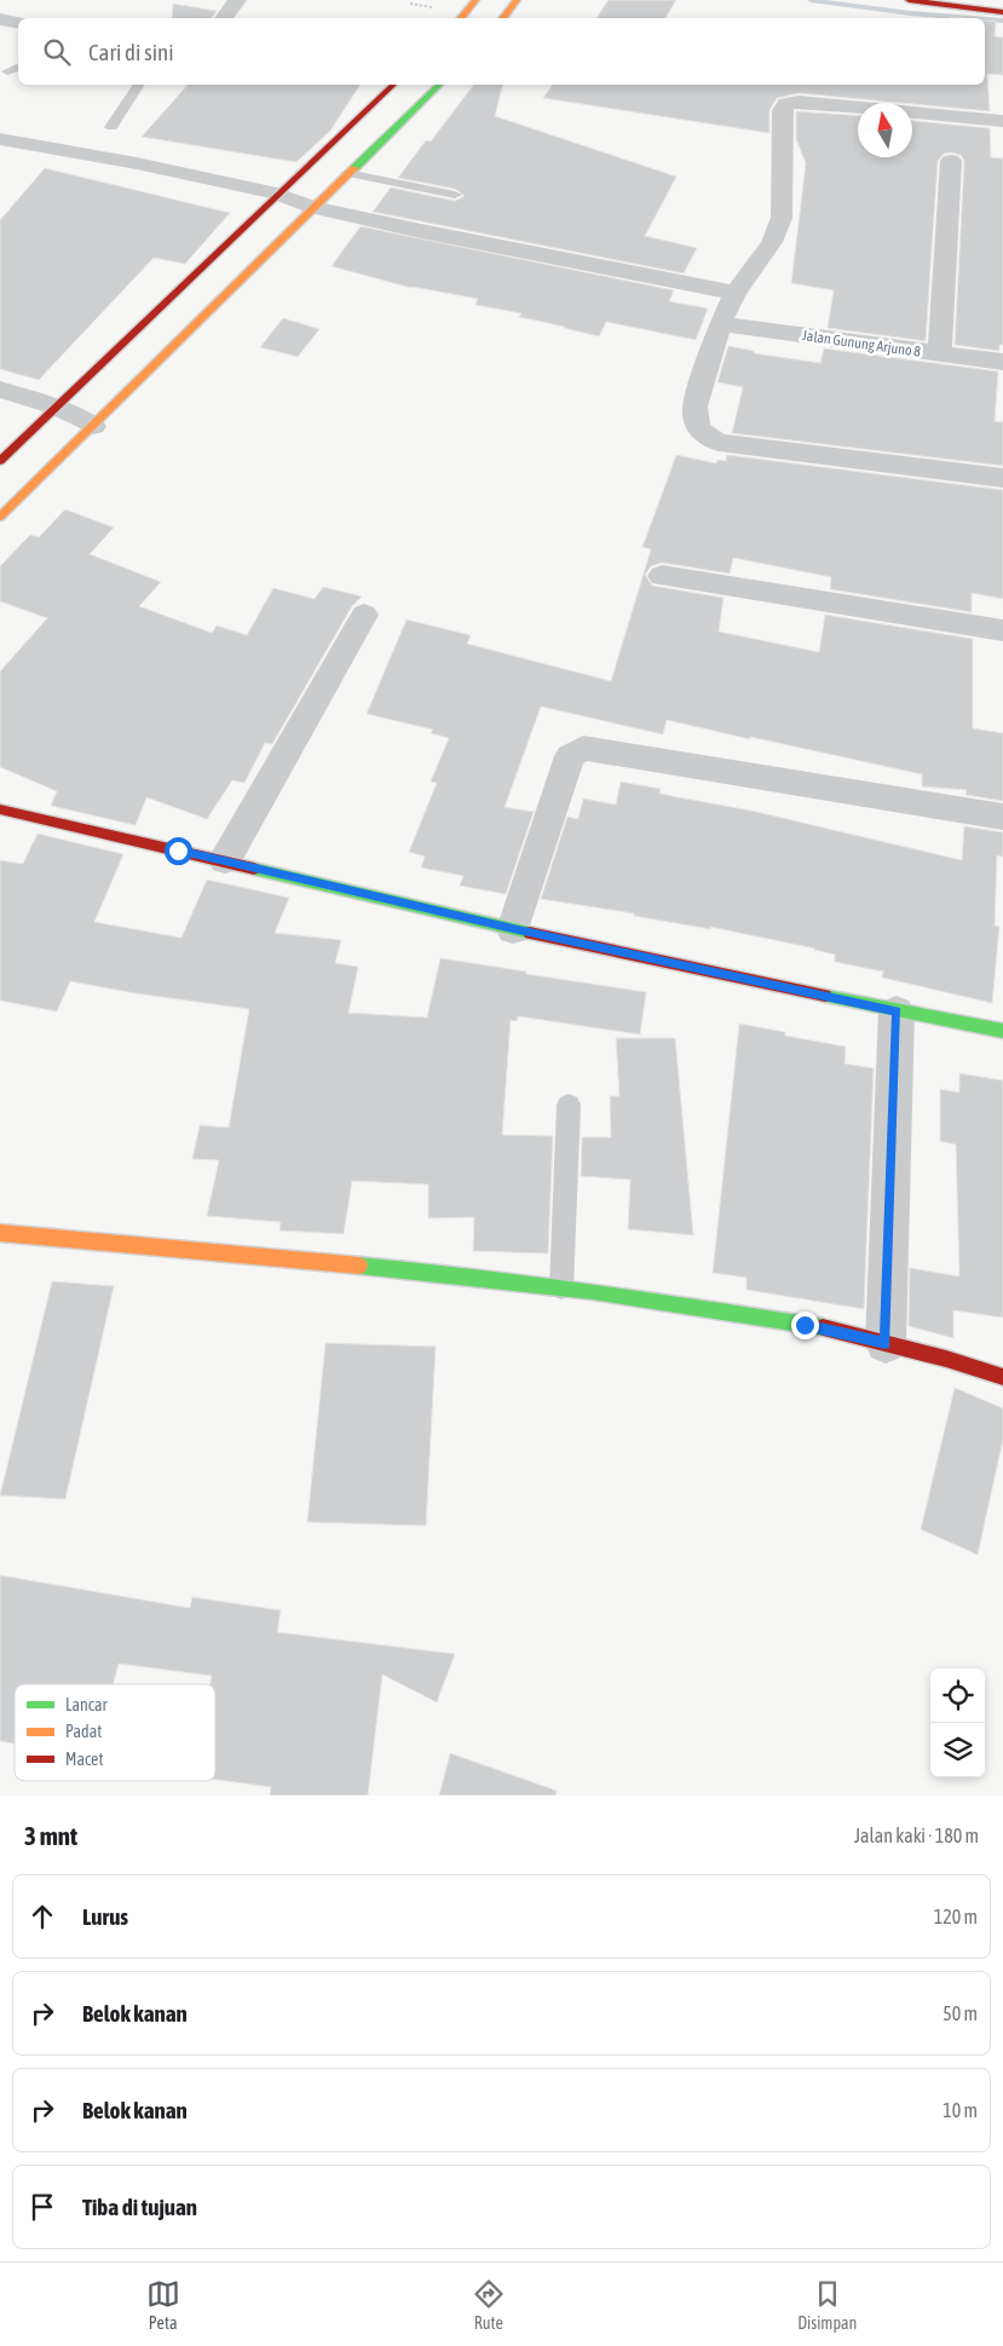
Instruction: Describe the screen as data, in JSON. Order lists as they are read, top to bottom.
{
  "streets": {
    "street": ["Jalan Gunung Arjuno 8"]
  },
  "legend": ["Lancar", "Padat", "Macet"],
  "north": "top",
  "page": {
    "search": "Cari di sini",
    "heading": ["3 mnt", "Jalan kaki · 180 m"],
    "list": [
      ["Lurus", "120 m"],
      ["Belok kanan", "50 m"],
      ["Belok kanan", "10 m"],
      "Tiba di tujuan"
    ],
    "nav": ["Peta", "Rute", "Disimpan"]
  }
}
